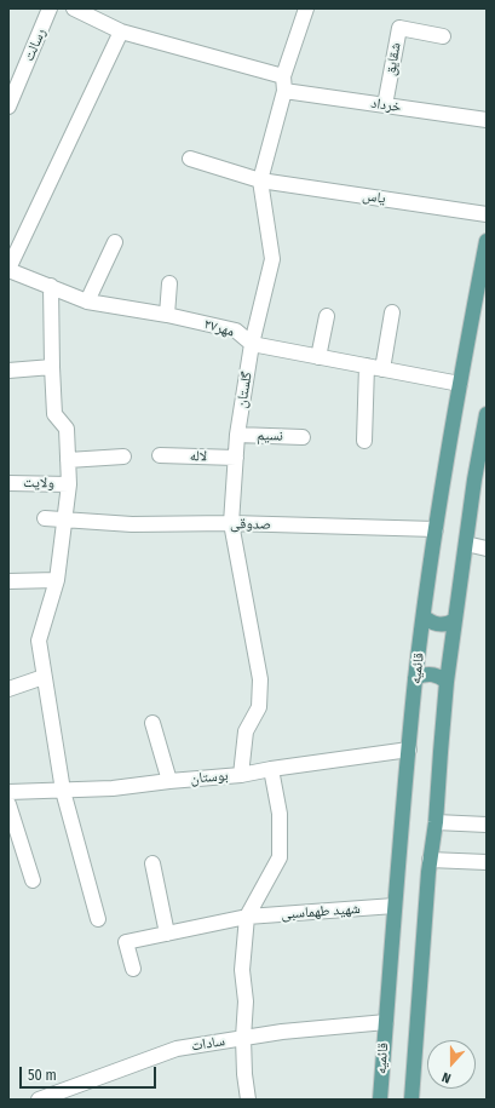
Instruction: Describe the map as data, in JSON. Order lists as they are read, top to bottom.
{
  "streets": {
    "main road": ["قائمیه"],
    "street": [
      "رسالت",
      "شقایق",
      "خرداد",
      "یاس",
      "مهر۲۷",
      "گلستان",
      "نسیم",
      "لاله",
      "ولایت",
      "صدوقی",
      "بوستان",
      "شهید طهماسبی",
      "سادات"
    ]
  },
  "crossings": [
    ["شقایق", "خرداد"],
    ["خرداد", "گلستان"],
    ["یاس", "گلستان"],
    ["مهر۲۷", "گلستان"],
    ["مهر۲۷", "قائمیه"],
    ["گلستان", "نسیم"],
    ["گلستان", "لاله"],
    ["گلستان", "صدوقی"],
    ["گلستان", "بوستان"],
    ["صدوقی", "قائمیه"],
    ["قائمیه", "بوستان"],
    ["قائمیه", "شهید طهماسبی"],
    ["قائمیه", "سادات"]
  ],
  "scale_bar": "50 m",
  "north": "bottom"
}
